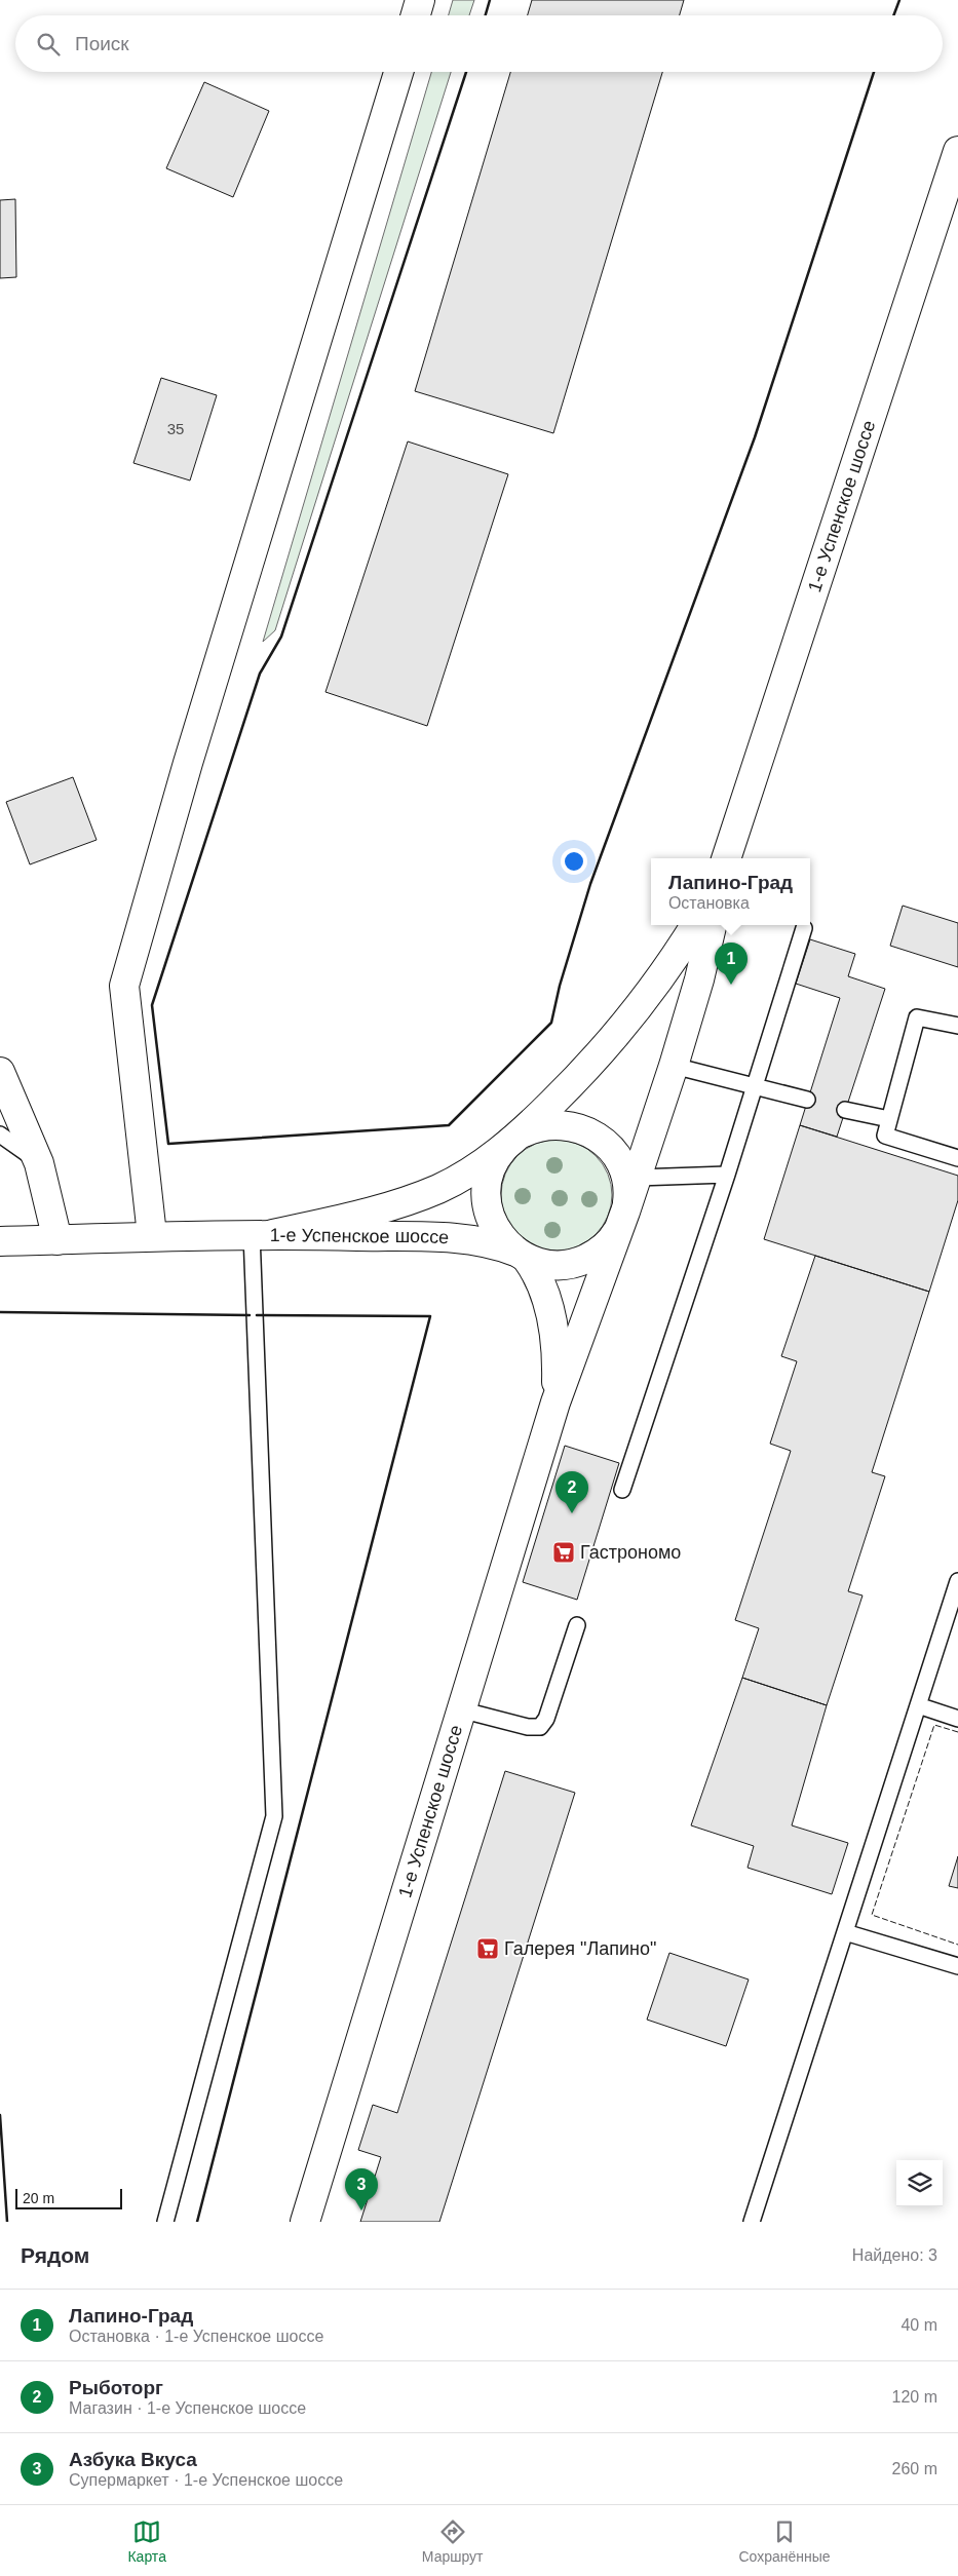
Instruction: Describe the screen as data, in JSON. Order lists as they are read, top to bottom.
{
  "streets": {
    "main road": ["1-е Успенское шоссе"]
  },
  "places": {
    "supermarket": ["Гастрономо", "Галерея \"Лапино\""]
  },
  "house_numbers": ["35"],
  "scale_bar": "20 m",
  "page": {
    "search": "Поиск",
    "popup": ["Лапино-Град", "Остановка"],
    "pins": ["1", "2", "3"],
    "scale": "20 m",
    "heading": ["Рядом", "Найдено: 3"],
    "list": [
      {
        "mark": "1",
        "name": "Лапино-Град",
        "note": "Остановка · 1-е Успенское шоссе",
        "value": "40 m"
      },
      {
        "mark": "2",
        "name": "Рыботорг",
        "note": "Магазин · 1-е Успенское шоссе",
        "value": "120 m"
      },
      {
        "mark": "3",
        "name": "Азбука Вкуса",
        "note": "Супермаркет · 1-е Успенское шоссе",
        "value": "260 m"
      }
    ],
    "nav": ["Карта", "Маршрут", "Сохранённые"]
  }
}
